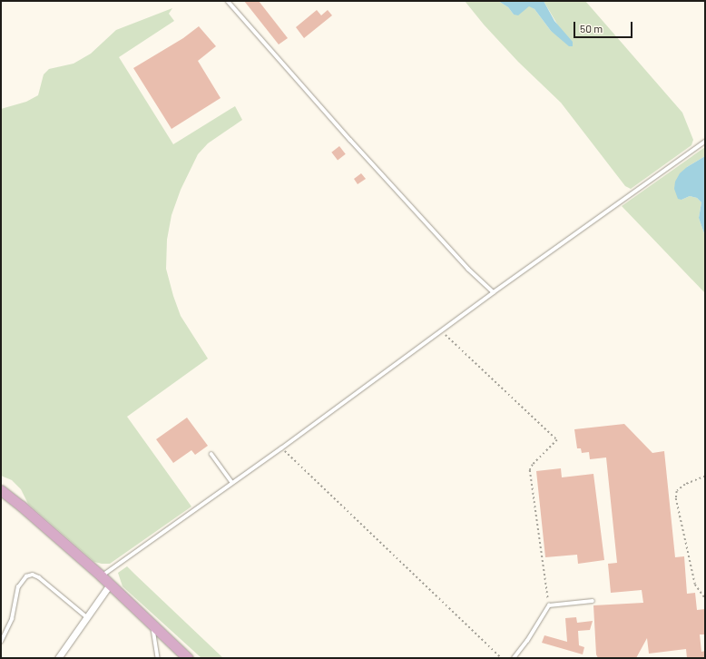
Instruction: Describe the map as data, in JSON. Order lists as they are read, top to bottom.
{
  "scale_bar": "50 m"
}
